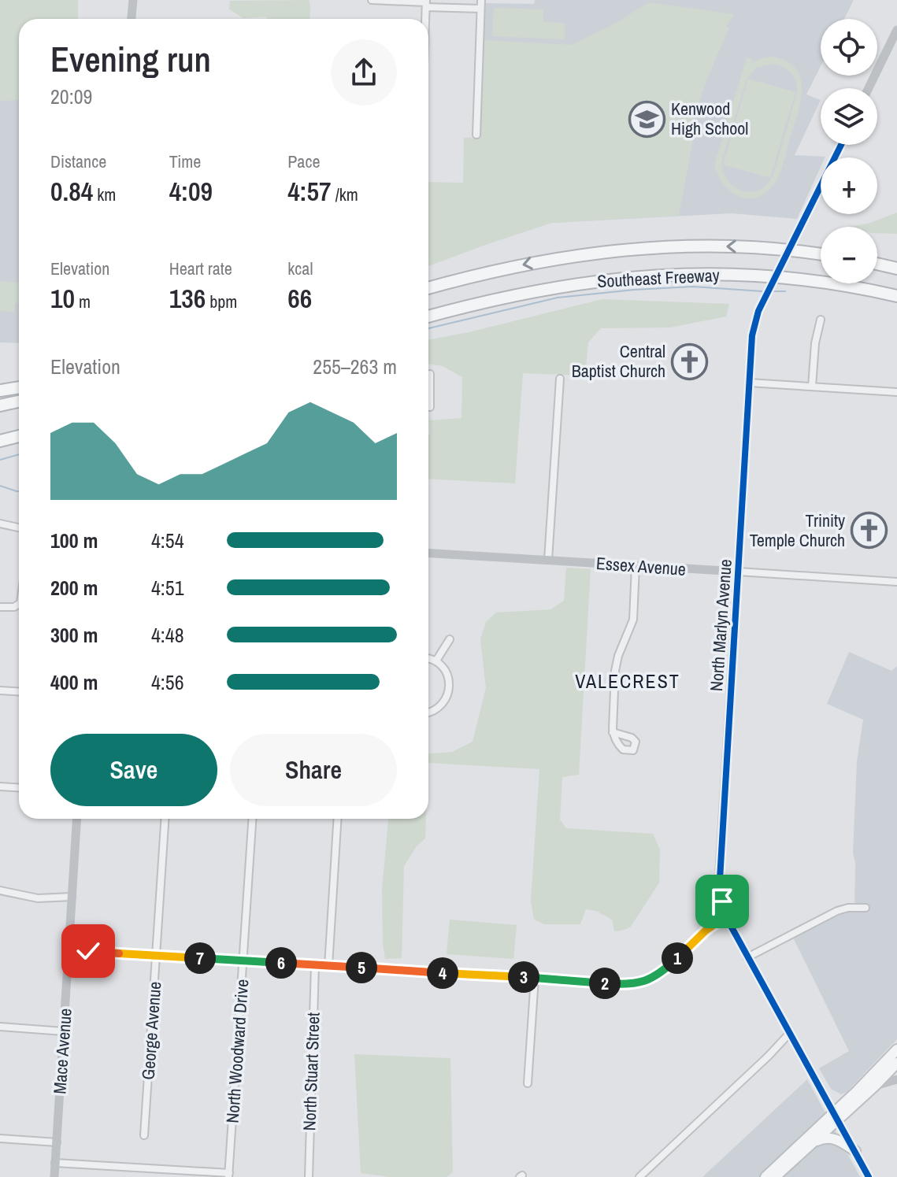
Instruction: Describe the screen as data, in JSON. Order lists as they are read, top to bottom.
{
  "streets": {
    "highway": ["Southeast Freeway"],
    "street": [
      "Essex Avenue",
      "North Marlyn Avenue",
      "George Avenue",
      "Mace Avenue",
      "North Woodward Drive",
      "North Stuart Street"
    ]
  },
  "crossings": [
    ["Essex Avenue", "North Marlyn Avenue"]
  ],
  "districts": ["VALECREST"],
  "places": {
    "school or university": ["Kenwood High School"],
    "church": ["Central Baptist Church", "Trinity Temple Church"]
  },
  "page": {
    "map_buttons": ["+", "−"],
    "heading": ["Evening run", "20:09"],
    "stats": [
      ["Distance", "0.84 km"],
      ["Time", "4:09"],
      ["Pace", "4:57 /km"],
      ["Elevation", "10 m"],
      ["Heart rate", "136 bpm"],
      ["kcal", "66"]
    ],
    "chart": ["Elevation", "255–263 m"],
    "list": [
      {
        "name": "100 m",
        "note": "4:54"
      },
      {
        "name": "200 m",
        "note": "4:51"
      },
      {
        "name": "300 m",
        "note": "4:48"
      },
      {
        "name": "400 m",
        "note": "4:56"
      }
    ],
    "buttons": ["Save", "Share"],
    "pins": [
      "1",
      "7",
      "6",
      "5",
      "4",
      "3",
      "2"
    ]
  }
}
